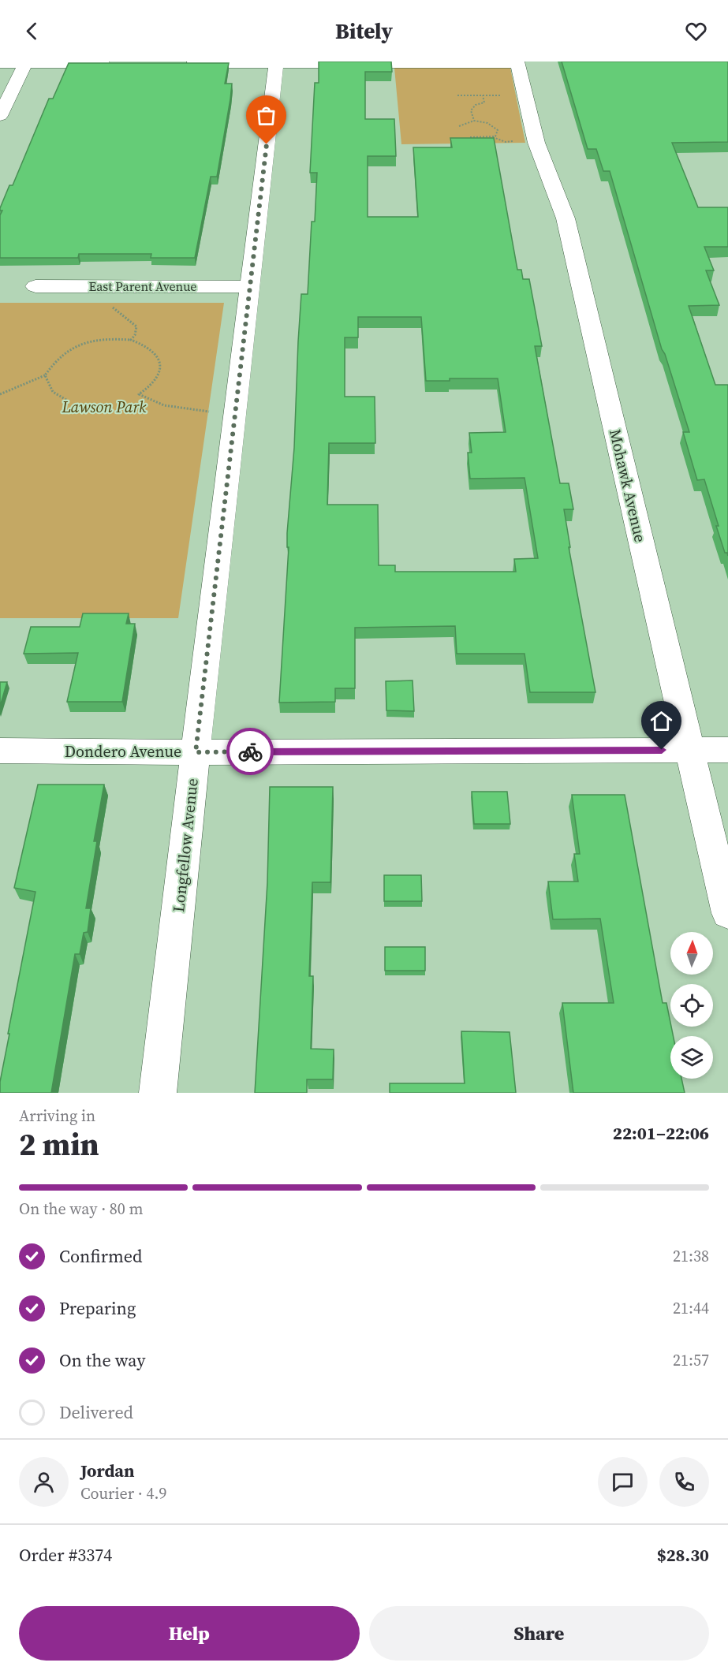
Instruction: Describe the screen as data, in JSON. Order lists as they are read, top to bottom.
{
  "streets": {
    "street": [
      "East Parent Avenue",
      "Mohawk Avenue",
      "Dondero Avenue",
      "Longfellow Avenue"
    ]
  },
  "crossings": [
    ["East Parent Avenue", "Longfellow Avenue"],
    ["Mohawk Avenue", "Dondero Avenue"],
    ["Dondero Avenue", "Longfellow Avenue"]
  ],
  "parks": ["Lawson Park"],
  "north": "top",
  "page": {
    "header": "Bitely",
    "heading": ["2 min", "Arriving in", "22:01–22:06"],
    "panel": [
      "Jordan",
      "Courier · 4.9",
      "Order #3374",
      "$28.30"
    ],
    "bar": "On the way · 80 m",
    "list": [
      ["Confirmed", "21:38"],
      ["Preparing", "21:44"],
      ["On the way", "21:57"],
      "Delivered"
    ],
    "buttons": ["Help", "Share"]
  }
}
